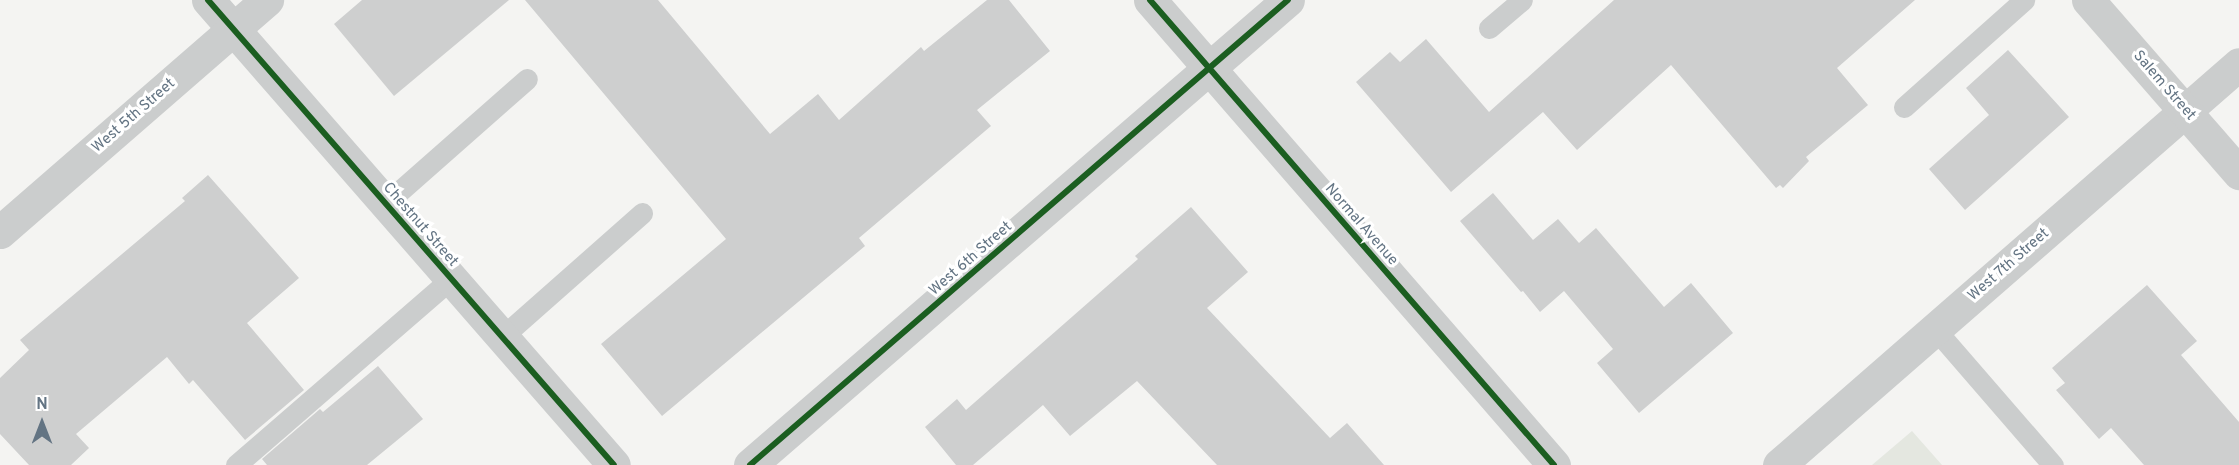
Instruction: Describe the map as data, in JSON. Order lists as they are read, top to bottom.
{
  "streets": {
    "street": [
      "Salem Street",
      "West 5th Street",
      "Chestnut Street",
      "Normal Avenue",
      "West 6th Street",
      "West 7th Street"
    ]
  },
  "crossings": [
    ["Salem Street", "West 7th Street"],
    ["West 5th Street", "Chestnut Street"],
    ["Normal Avenue", "West 6th Street"]
  ],
  "north": "top"
}
